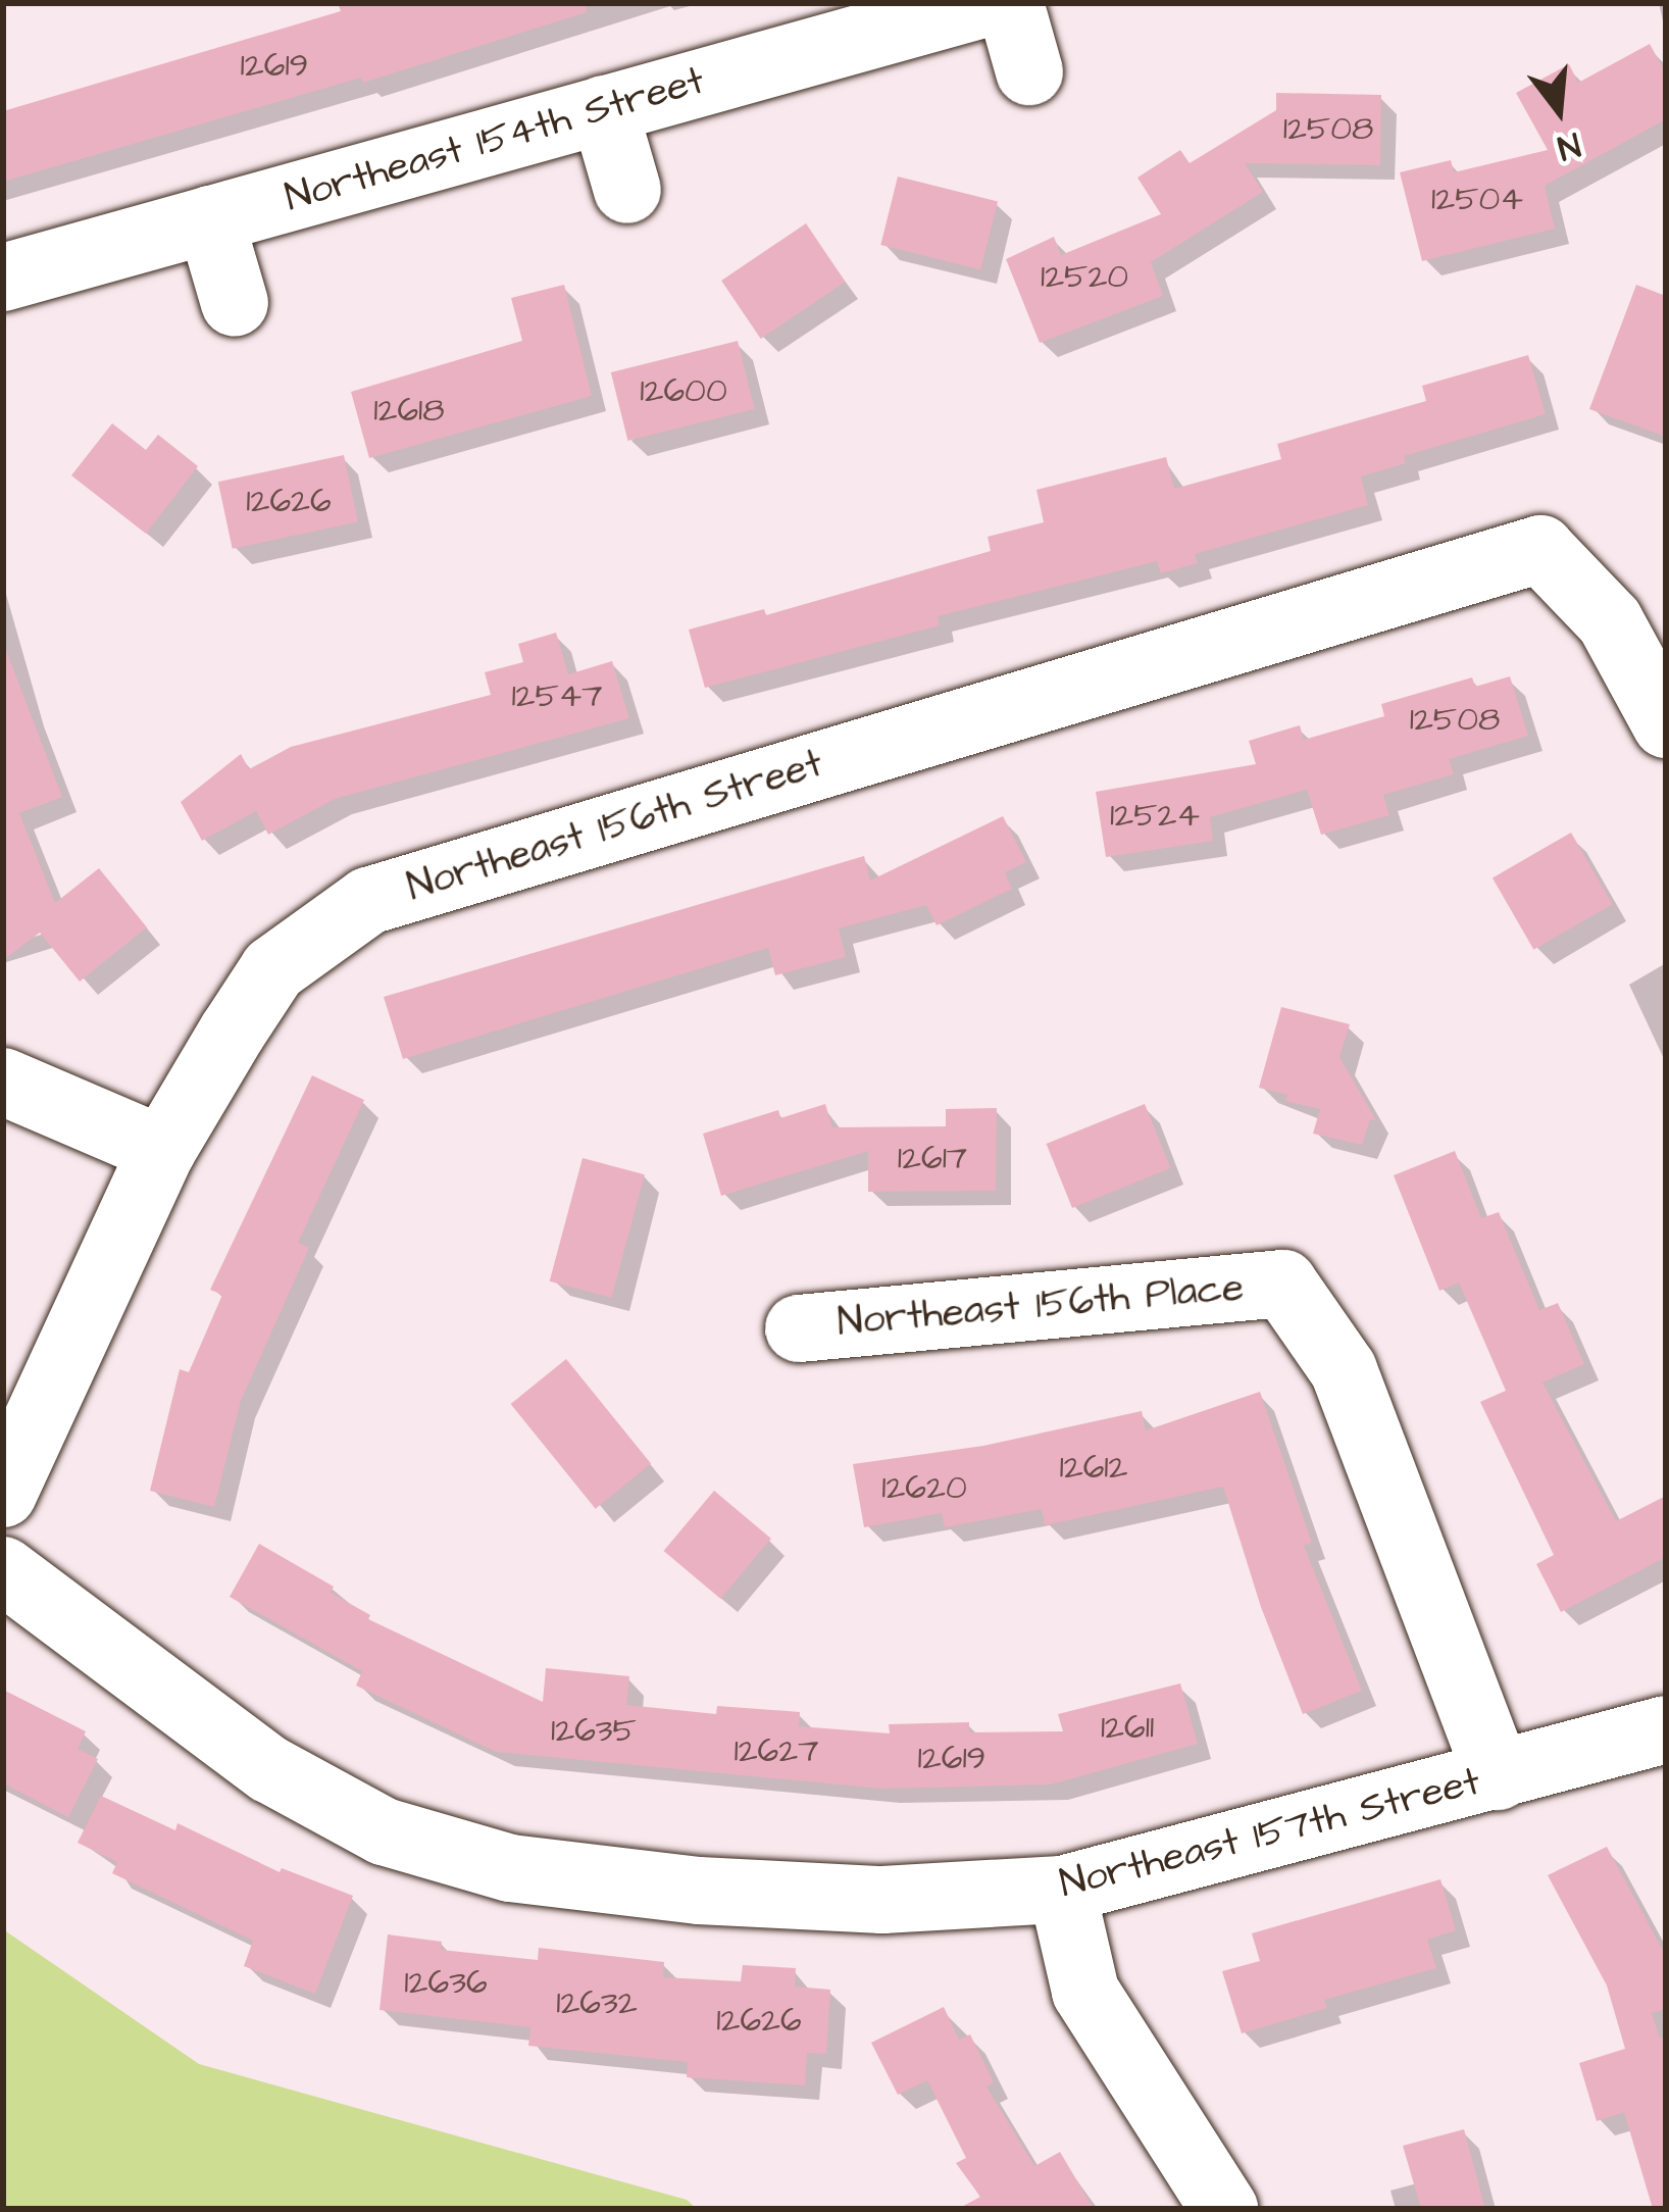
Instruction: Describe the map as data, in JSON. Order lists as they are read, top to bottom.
{
  "streets": {
    "street": [
      "Northeast 154th Street",
      "Northeast 156th Street",
      "Northeast 156th Place",
      "Northeast 157th Street"
    ]
  },
  "crossings": [
    ["Northeast 156th Place", "Northeast 157th Street"]
  ],
  "house_numbers": [
    "12619",
    "12508",
    "12504",
    "12520",
    "12600",
    "12618",
    "12626",
    "12547",
    "12508",
    "12524",
    "12617",
    "12612",
    "12620",
    "12611",
    "12635",
    "12627",
    "12619",
    "12636",
    "12632",
    "12626"
  ],
  "north": "bottom"
}
